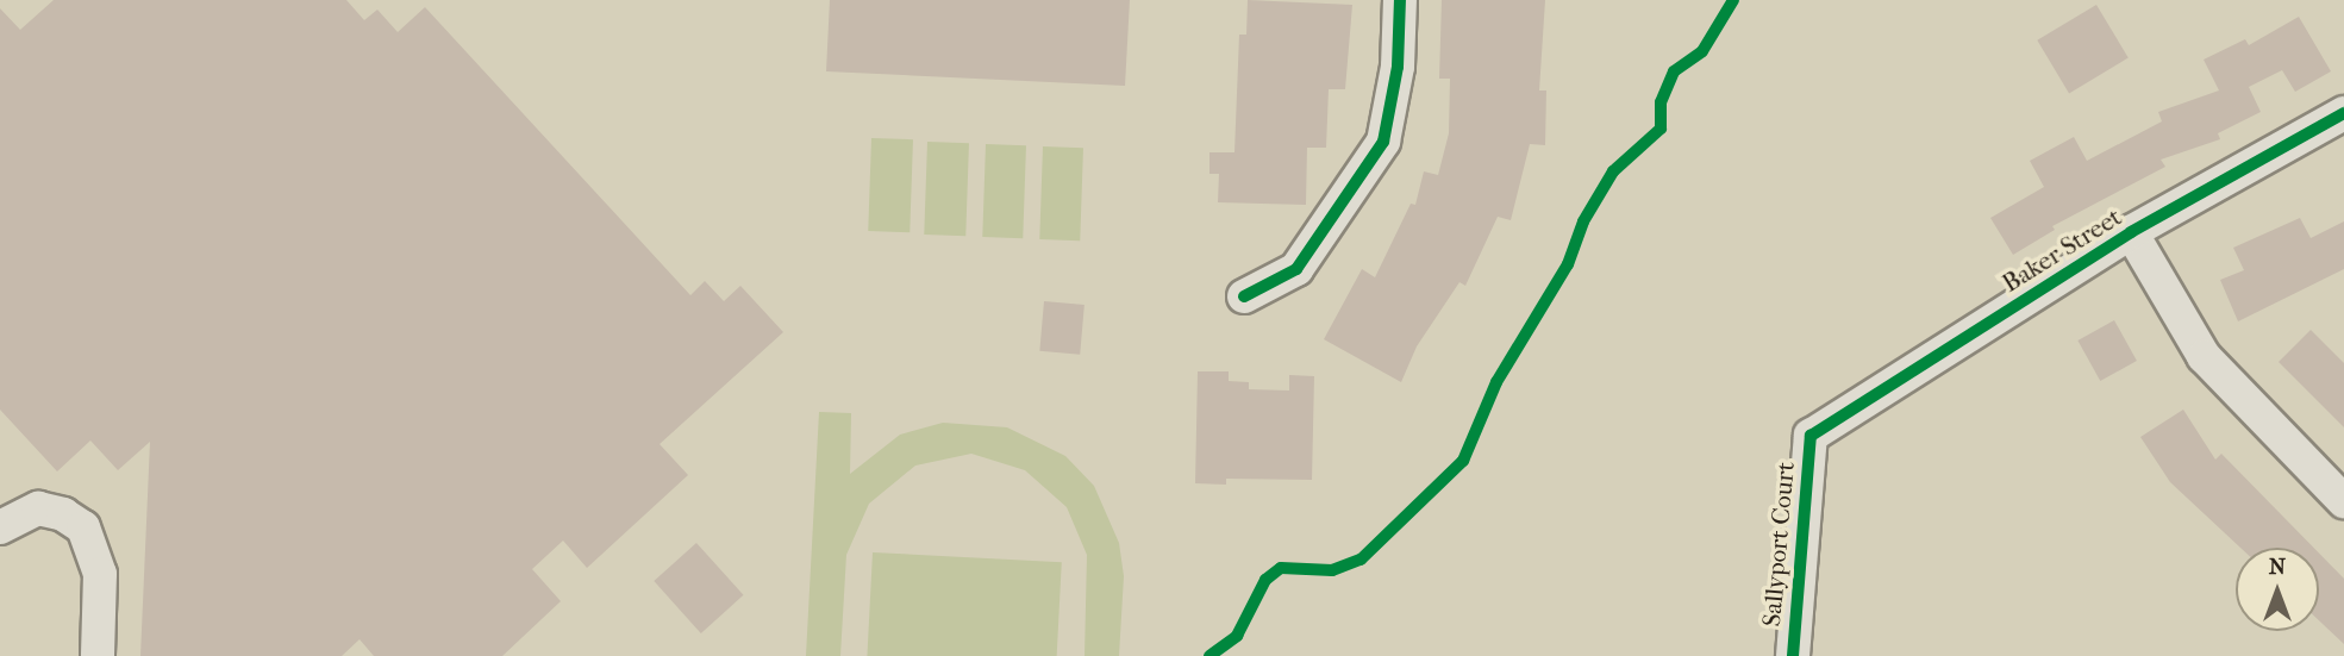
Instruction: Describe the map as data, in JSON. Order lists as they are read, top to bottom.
{
  "streets": {
    "street": ["Baker Street", "Sallyport Court"]
  },
  "crossings": [
    ["Baker Street", "Sallyport Court"]
  ],
  "north": "top"
}
